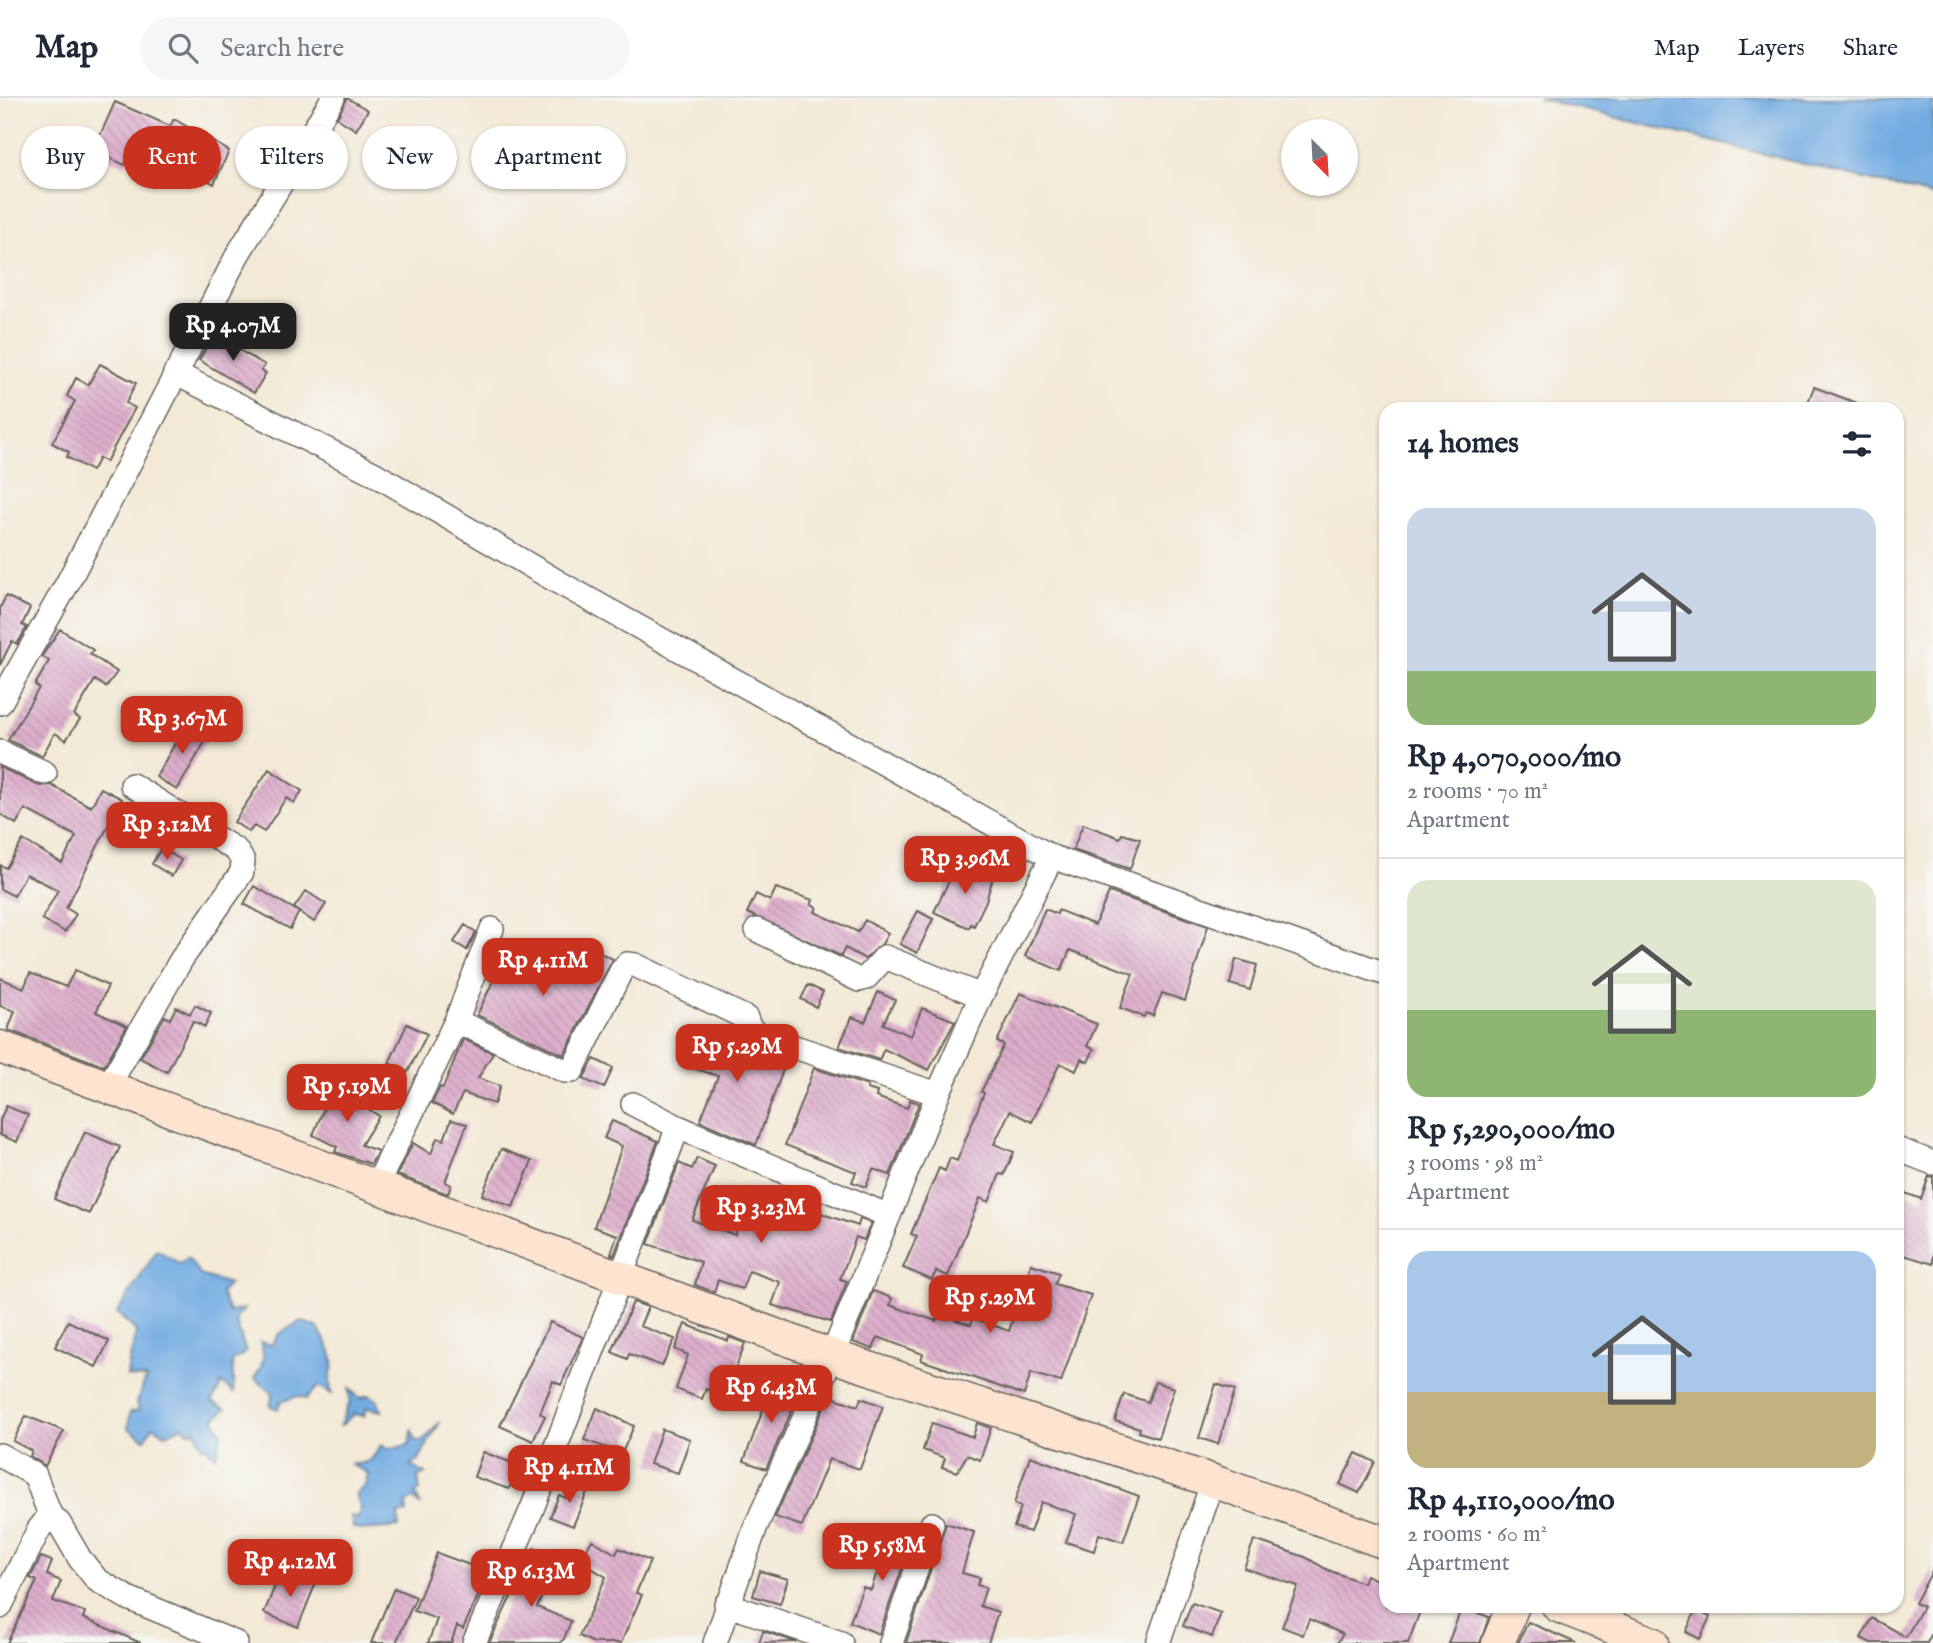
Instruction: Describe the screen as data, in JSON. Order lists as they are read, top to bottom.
{
  "north": "bottom right",
  "page": {
    "header": "Map",
    "search": "Search here",
    "nav": ["Map", "Layers", "Share"],
    "chip": [
      "Buy",
      "Rent",
      "Filters",
      "New",
      "Apartment"
    ],
    "price": [
      "Rp 4.07M",
      "Rp 3.67M",
      "Rp 3.12M",
      "Rp 3.96M",
      "Rp 4.11M",
      "Rp 5.29M",
      "Rp 5.19M",
      "Rp 3.23M",
      "Rp 5.29M",
      "Rp 6.43M",
      "Rp 4.11M",
      "Rp 5.58M",
      "Rp 4.12M",
      "Rp 6.13M"
    ],
    "heading": "14 homes",
    "list": [
      {
        "name": "Rp 4,070,000/mo",
        "note": "2 rooms · 70 m² · Apartment"
      },
      {
        "name": "Rp 5,290,000/mo",
        "note": "3 rooms · 98 m² · Apartment"
      },
      {
        "name": "Rp 4,110,000/mo",
        "note": "2 rooms · 60 m² · Apartment"
      }
    ]
  }
}
